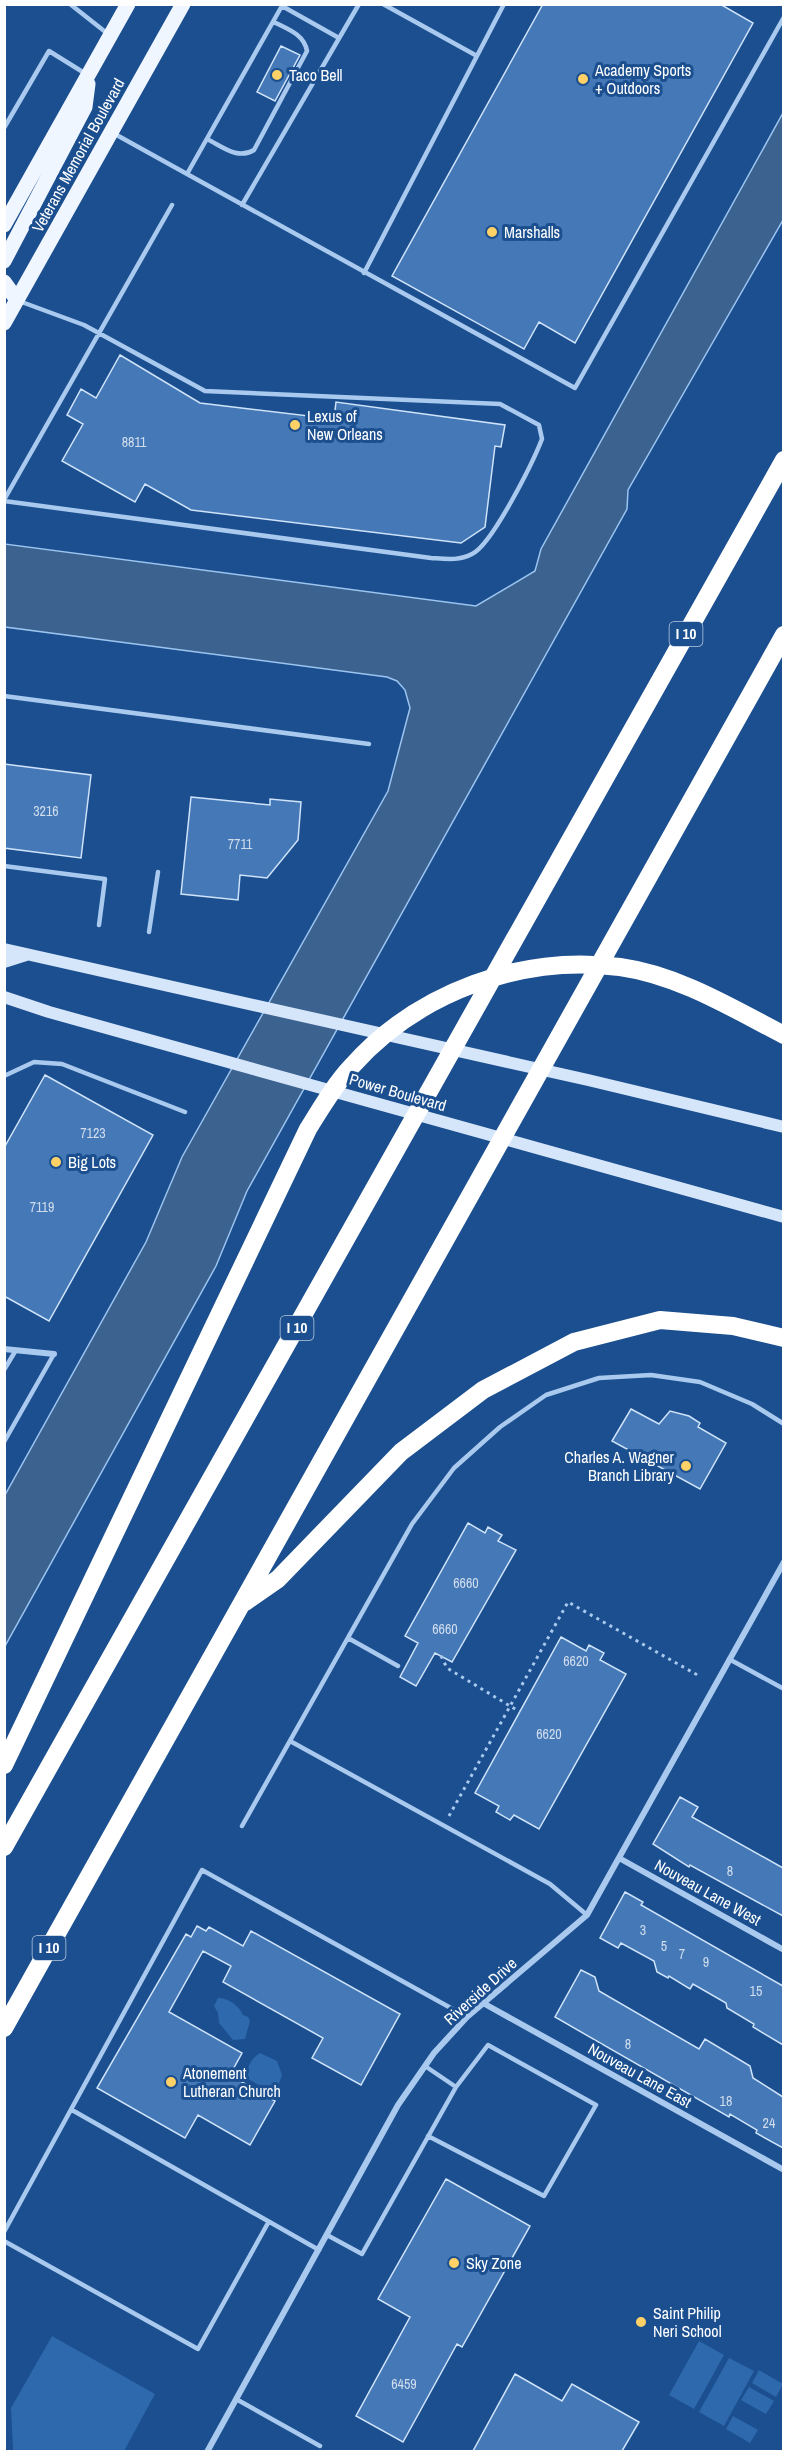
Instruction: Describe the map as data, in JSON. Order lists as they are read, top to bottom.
{
  "streets": {
    "highway": ["I 10"],
    "main road": ["Veterans Memorial Boulevard", "Power Boulevard"],
    "street": ["Nouveau Lane West", "Riverside Drive", "Nouveau Lane East"]
  },
  "crossings": [
    ["Nouveau Lane West", "Riverside Drive"],
    ["Riverside Drive", "Nouveau Lane East"]
  ],
  "places": [
    "Taco Bell",
    "Academy Sports + Outdoors",
    "Marshalls",
    "Lexus of New Orleans",
    "Big Lots",
    "Charles A. Wagner Branch Library",
    "Atonement Lutheran Church",
    "Sky Zone",
    "Saint Philip Neri School"
  ],
  "house_numbers": [
    "8811",
    "3216",
    "7711",
    "7123",
    "7119",
    "6660",
    "6660",
    "6620",
    "6620",
    "8",
    "3",
    "5",
    "7",
    "9",
    "15",
    "8",
    "18",
    "24",
    "6459"
  ]
}
